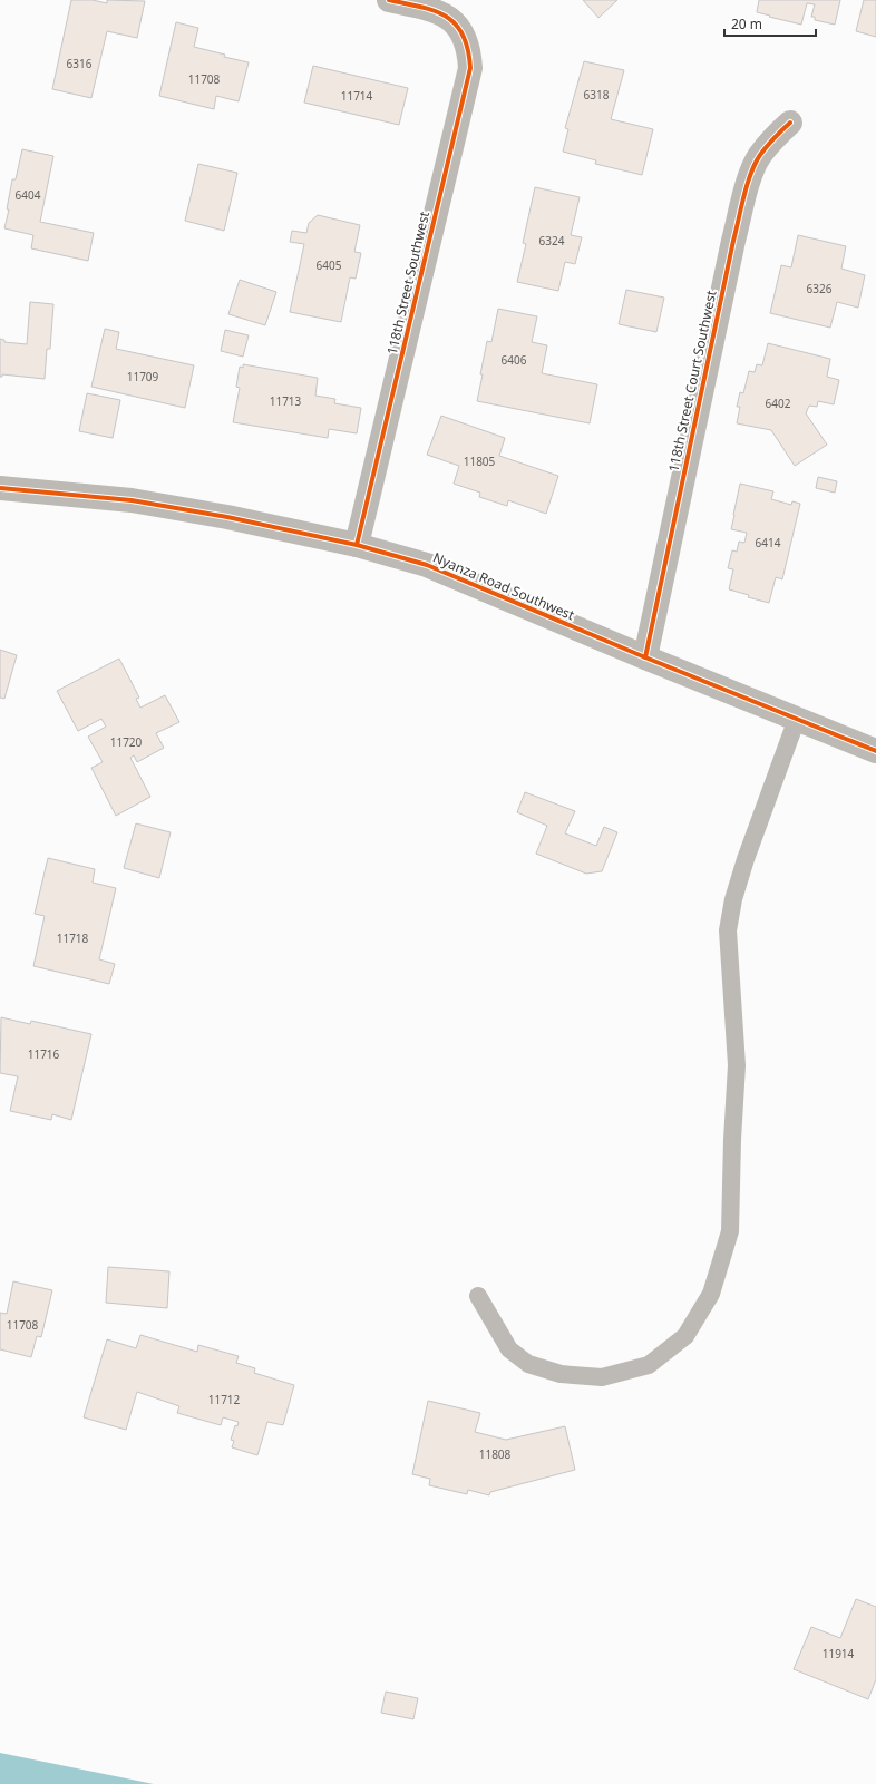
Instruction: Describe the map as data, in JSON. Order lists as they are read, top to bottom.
{
  "streets": {
    "street": ["118th Street Southwest", "118th Street Court Southwest", "Nyanza Road Southwest"]
  },
  "crossings": [
    ["118th Street Southwest", "Nyanza Road Southwest"],
    ["118th Street Court Southwest", "Nyanza Road Southwest"]
  ],
  "house_numbers": [
    "6316",
    "11708",
    "6318",
    "11714",
    "6404",
    "6324",
    "6405",
    "6326",
    "6406",
    "11709",
    "11713",
    "6402",
    "11805",
    "6414",
    "11720",
    "11718",
    "11716",
    "11708",
    "11712",
    "11808",
    "11914"
  ],
  "scale_bar": "20 m"
}
